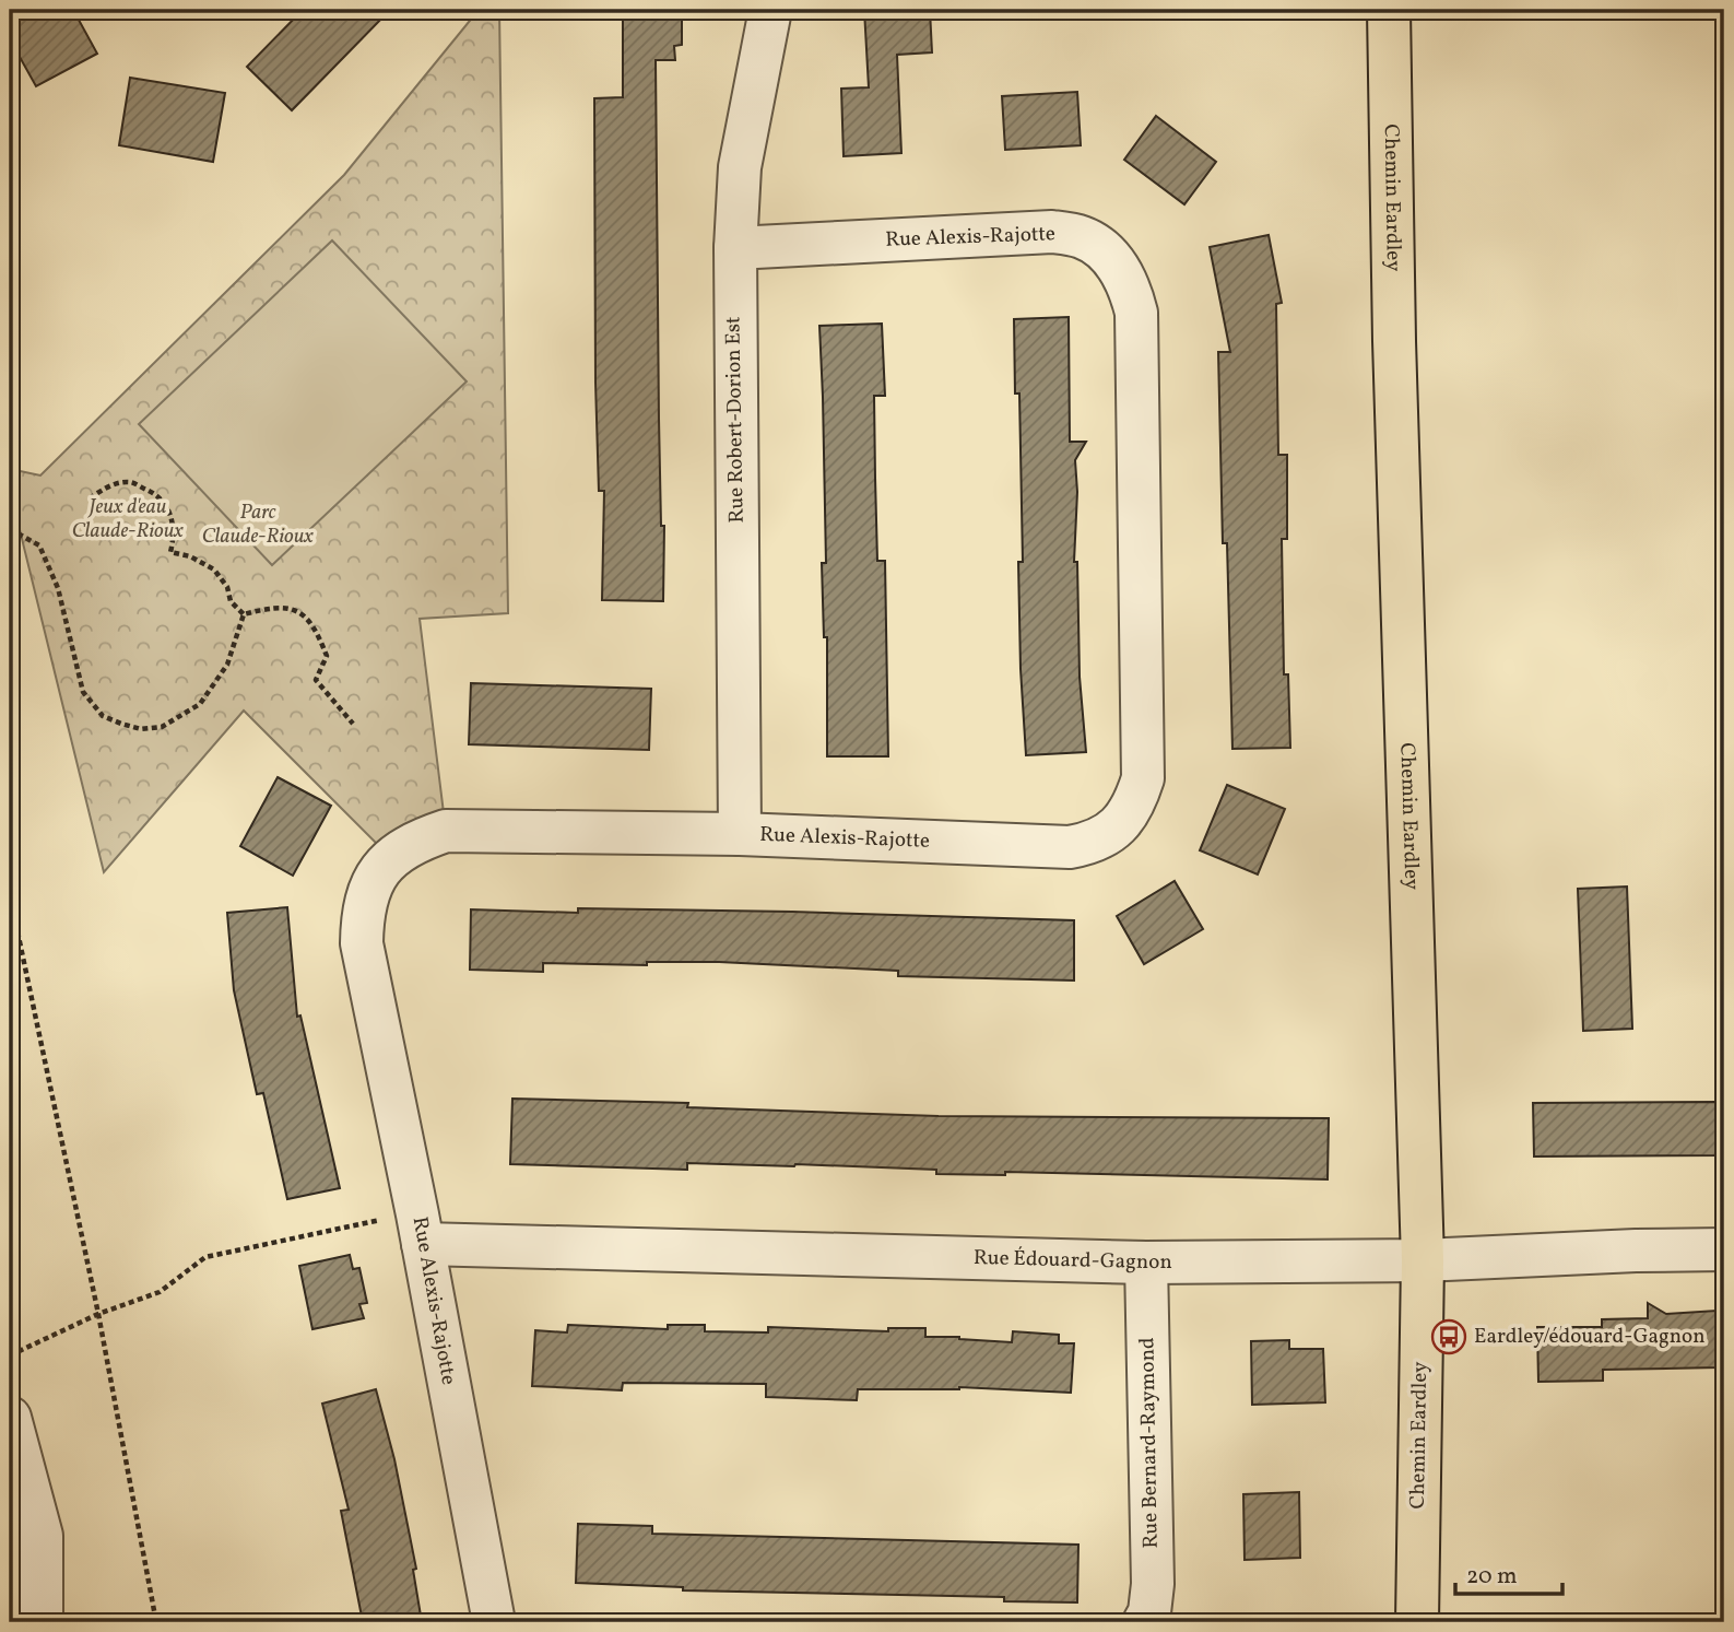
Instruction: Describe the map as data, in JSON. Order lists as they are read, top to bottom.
{
  "streets": {
    "main road": ["Chemin Eardley"],
    "street": [
      "Rue Alexis-Rajotte",
      "Rue Robert-Dorion Est",
      "Rue Édouard-Gagnon",
      "Rue Bernard-Raymond"
    ]
  },
  "crossings": [
    ["Chemin Eardley", "Rue Édouard-Gagnon"],
    ["Rue Alexis-Rajotte", "Rue Robert-Dorion Est"],
    ["Rue Alexis-Rajotte", "Rue Édouard-Gagnon"],
    ["Rue Édouard-Gagnon", "Rue Bernard-Raymond"]
  ],
  "parks": ["Jeux d'eau Claude-Rioux", "Parc Claude-Rioux"],
  "places": {
    "bus stop": ["Eardley/édouard-Gagnon"]
  },
  "scale_bar": "20 m"
}
